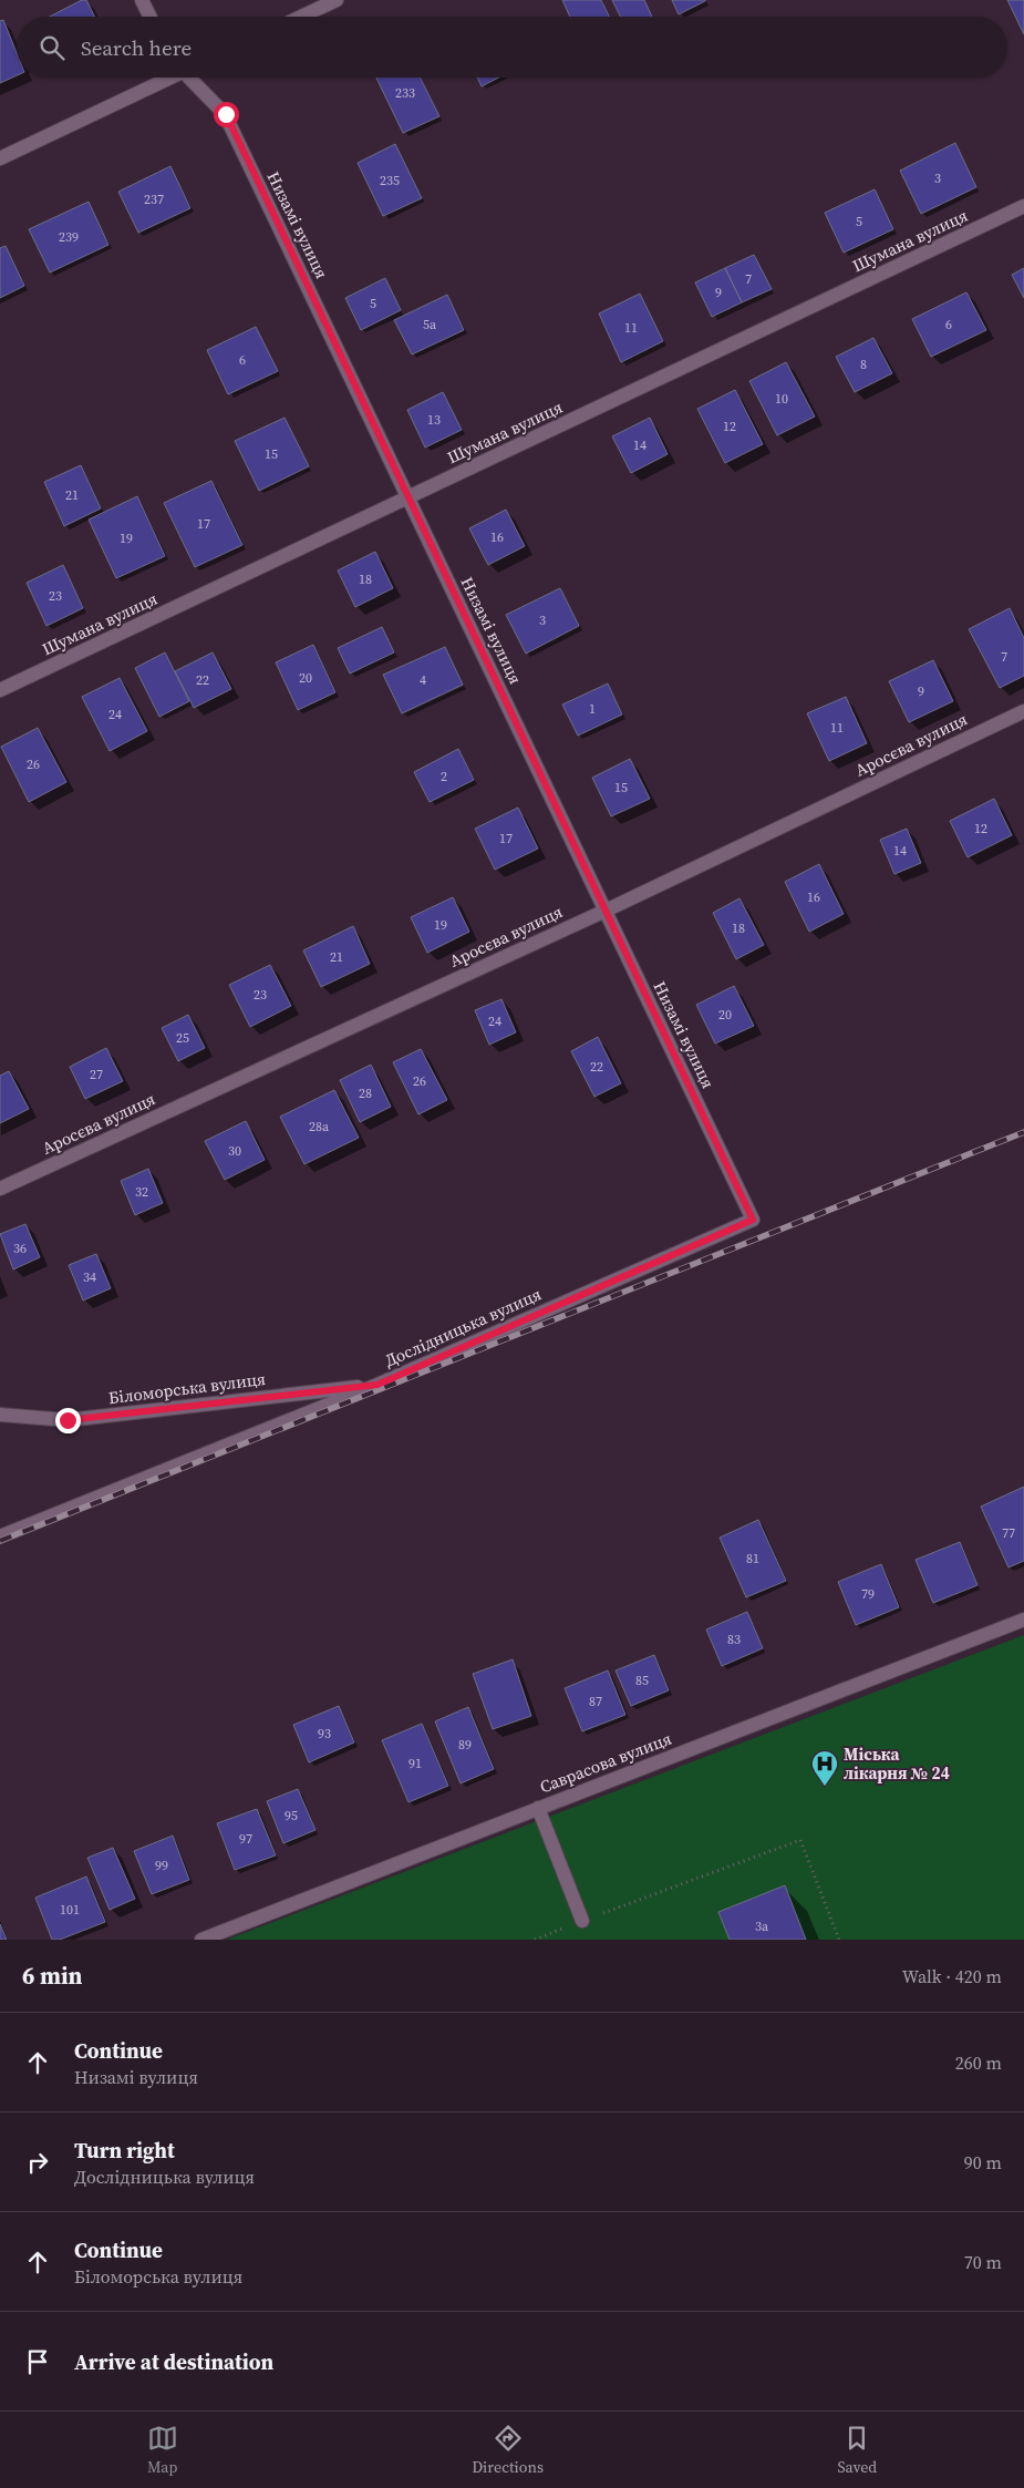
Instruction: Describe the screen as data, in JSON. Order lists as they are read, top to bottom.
{
  "streets": {
    "street": [
      "Низамі вулиця",
      "Шумана вулиця",
      "Аросєва вулиця",
      "Дослідницька вулиця",
      "Біломорська вулиця",
      "Саврасова вулиця"
    ]
  },
  "crossings": [
    ["Низамі вулиця", "Шумана вулиця"],
    ["Низамі вулиця", "Аросєва вулиця"],
    ["Низамі вулиця", "Дослідницька вулиця"],
    ["Дослідницька вулиця", "Біломорська вулиця"]
  ],
  "places": {
    "hospital": ["Міська лікарня № 24"]
  },
  "house_numbers": [
    "233",
    "3",
    "235",
    "237",
    "5",
    "239",
    "7",
    "9",
    "5",
    "5а",
    "6",
    "11",
    "6",
    "8",
    "10",
    "13",
    "12",
    "14",
    "15",
    "21",
    "17",
    "16",
    "19",
    "18",
    "23",
    "3",
    "7",
    "20",
    "22",
    "4",
    "9",
    "1",
    "24",
    "11",
    "26",
    "2",
    "15",
    "12",
    "17",
    "14",
    "16",
    "19",
    "18",
    "21",
    "23",
    "20",
    "24",
    "25",
    "22",
    "27",
    "26",
    "28",
    "28а",
    "30",
    "32",
    "36",
    "34",
    "77",
    "81",
    "79",
    "83",
    "85",
    "87",
    "93",
    "89",
    "91",
    "95",
    "97",
    "99",
    "101",
    "3а"
  ],
  "page": {
    "search": "Search here",
    "heading": ["6 min", "Walk · 420 m"],
    "list": [
      ["Continue", "Низамі вулиця", "260 m"],
      ["Turn right", "Дослідницька вулиця", "90 m"],
      ["Continue", "Біломорська вулиця", "70 m"],
      "Arrive at destination"
    ],
    "nav": ["Map", "Directions", "Saved"]
  }
}
